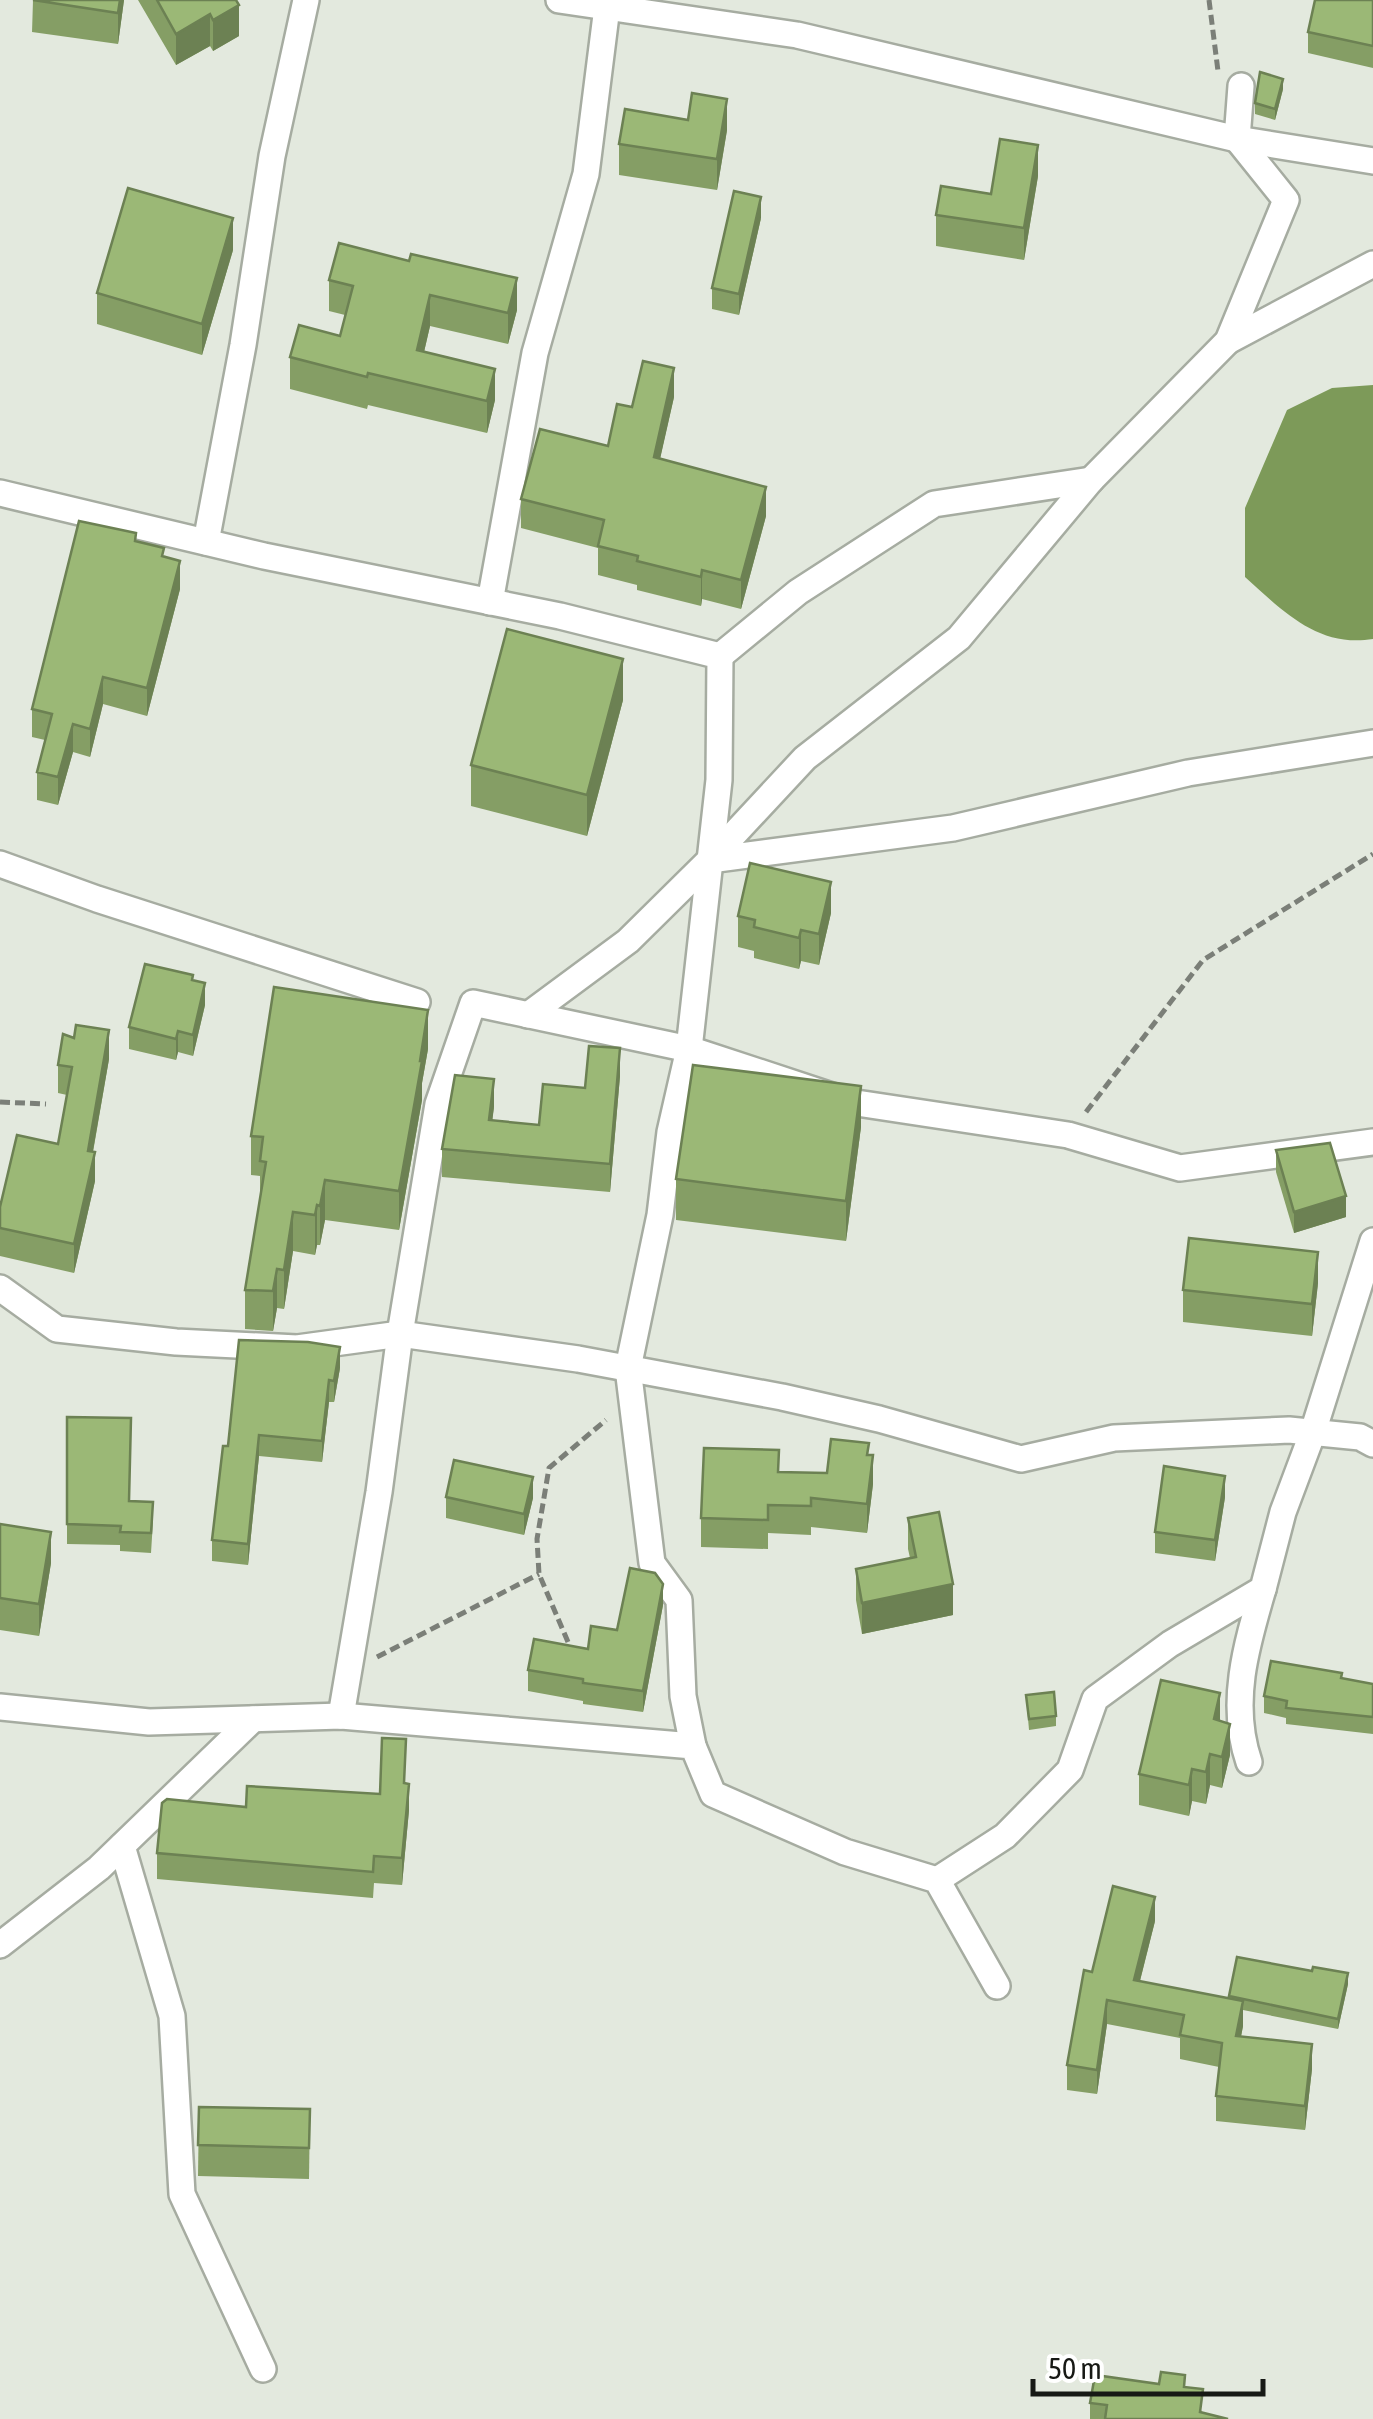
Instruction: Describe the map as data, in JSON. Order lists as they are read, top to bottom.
{
  "scale_bar": "50 m"
}
